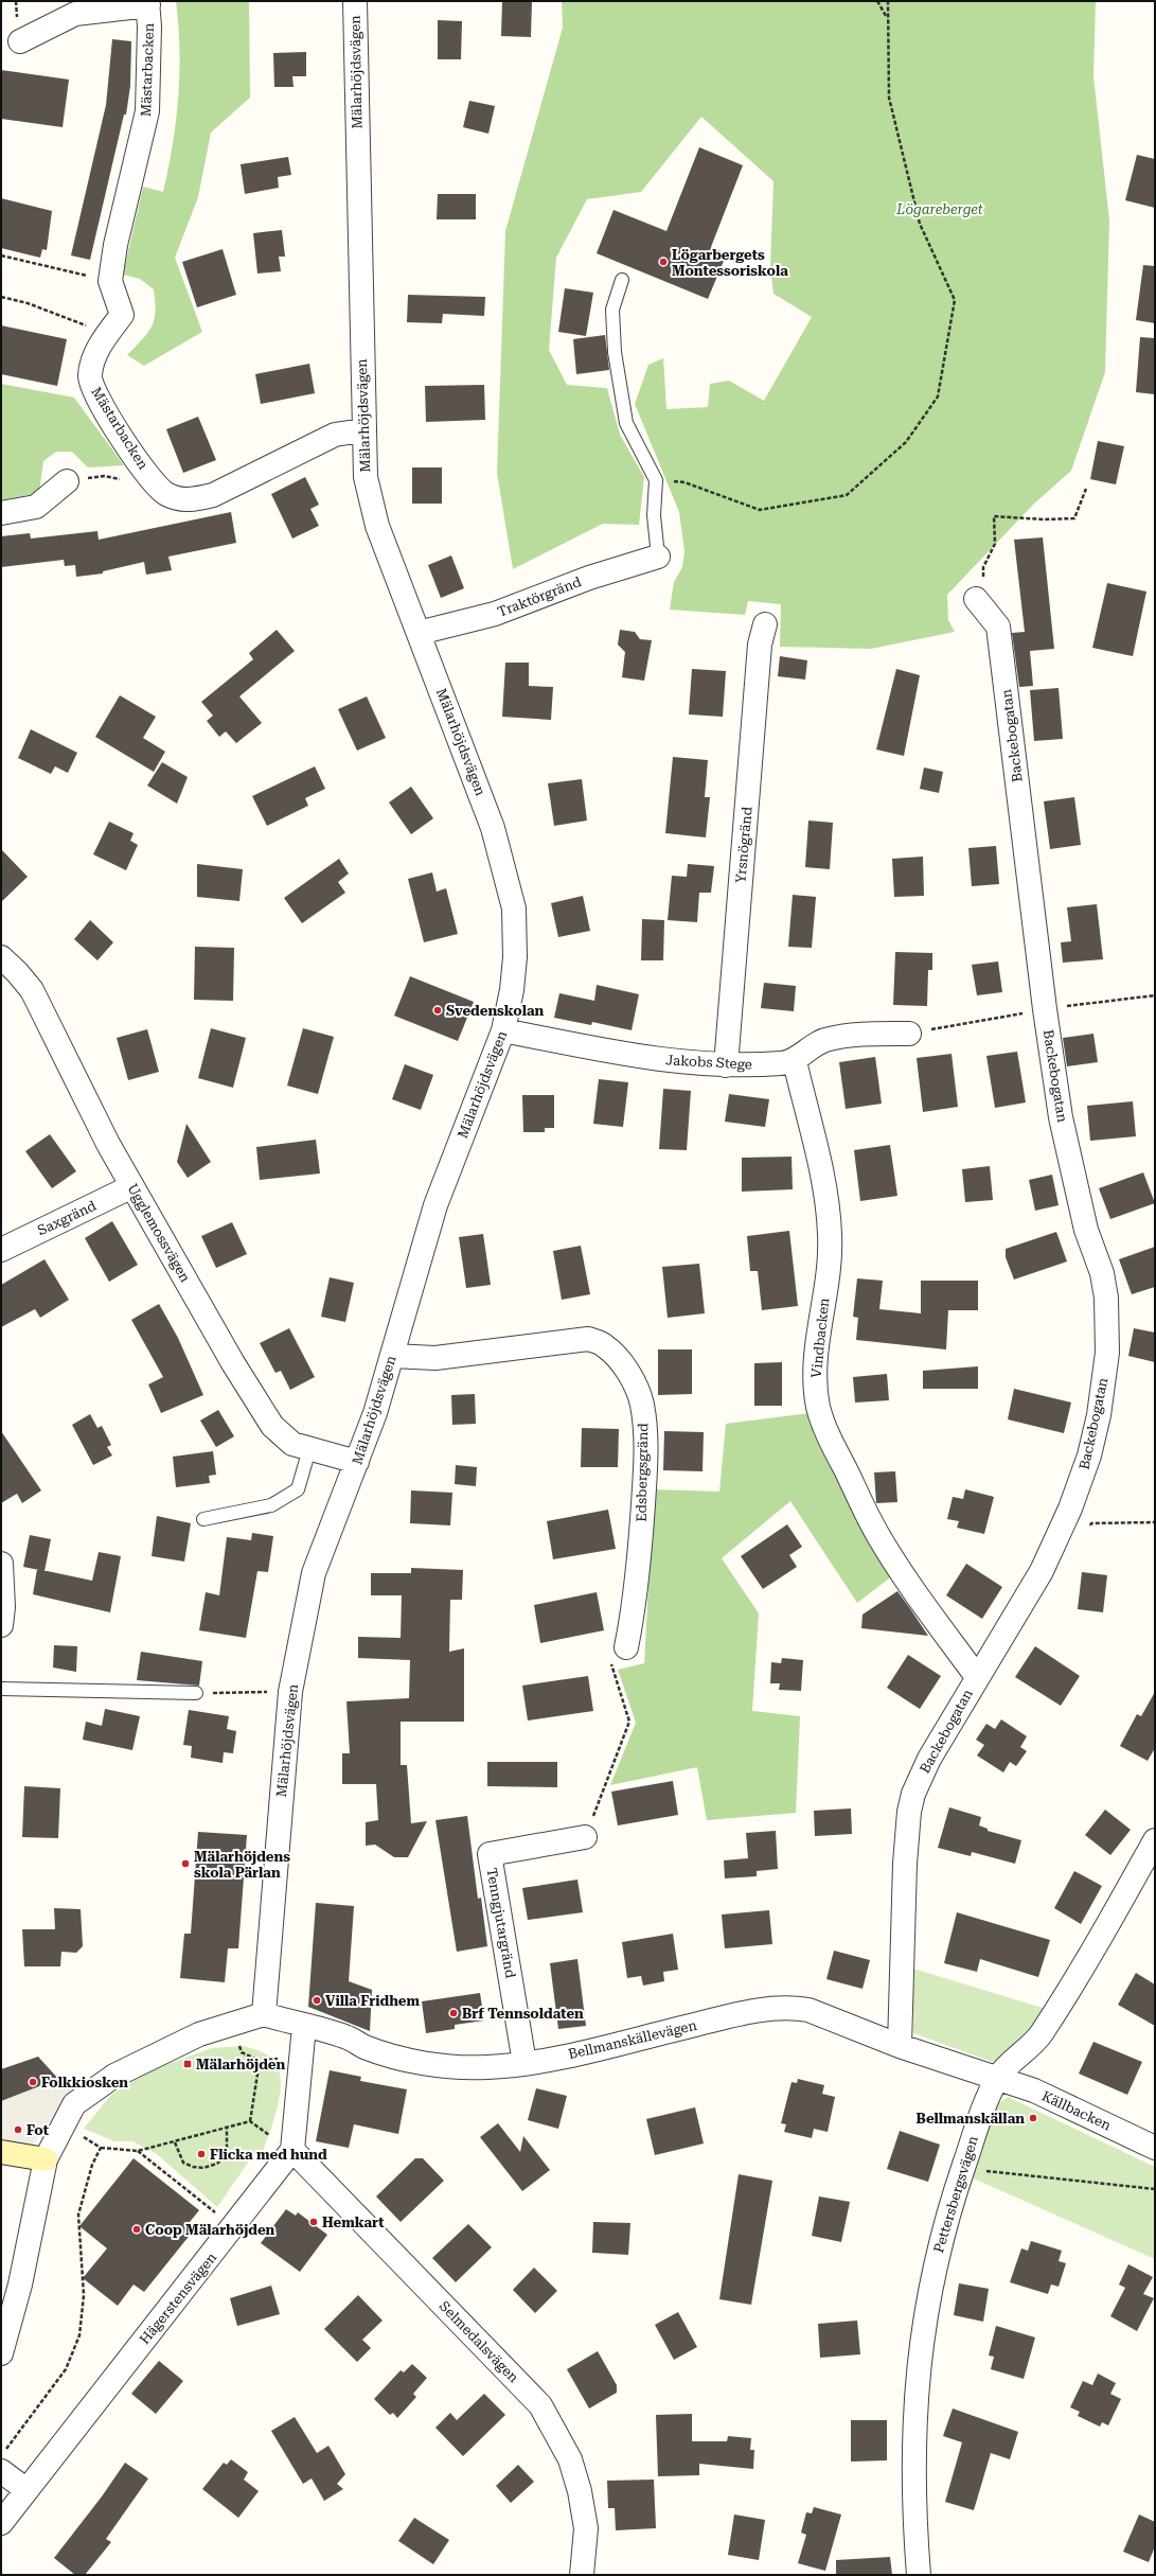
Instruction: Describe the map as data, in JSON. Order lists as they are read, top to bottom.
{
  "streets": {
    "street": [
      "Mästarbacken",
      "Mälarhöjdsvägen",
      "Traktörgränd",
      "Backebogatan",
      "Yrsnögränd",
      "Jakobs Stege",
      "Saxgränd",
      "Ugglemossvägen",
      "Vindbacken",
      "Edsbergsgränd",
      "Tenngjutargränd",
      "Bellmanskällevägen",
      "Källbacken",
      "Pettersbergsvägen",
      "Hägerstensvägen",
      "Selmedalsvägen"
    ]
  },
  "crossings": [
    ["Mästarbacken", "Mälarhöjdsvägen"],
    ["Mälarhöjdsvägen", "Traktörgränd"],
    ["Mälarhöjdsvägen", "Jakobs Stege"],
    ["Mälarhöjdsvägen", "Ugglemossvägen"],
    ["Mälarhöjdsvägen", "Edsbergsgränd"],
    ["Mälarhöjdsvägen", "Bellmanskällevägen"],
    ["Backebogatan", "Vindbacken"],
    ["Backebogatan", "Bellmanskällevägen"],
    ["Yrsnögränd", "Jakobs Stege"],
    ["Jakobs Stege", "Vindbacken"],
    ["Saxgränd", "Ugglemossvägen"],
    ["Tenngjutargränd", "Bellmanskällevägen"],
    ["Bellmanskällevägen", "Källbacken"],
    ["Bellmanskällevägen", "Pettersbergsvägen"],
    ["Källbacken", "Pettersbergsvägen"],
    ["Hägerstensvägen", "Selmedalsvägen"]
  ],
  "parks": ["Lögareberget"],
  "places": {
    "other": [
      "Lögarbergets Montessoriskola",
      "Svedenskolan",
      "Mälarhöjdens skola Pärlan",
      "Villa Fridhem",
      "Brf Tennsoldaten",
      "Folkkiosken",
      "Bellmanskällan",
      "Fot",
      "Flicka med hund",
      "Hemkart",
      "Coop Mälarhöjden"
    ],
    "transit": ["Mälarhöjden"]
  }
}
